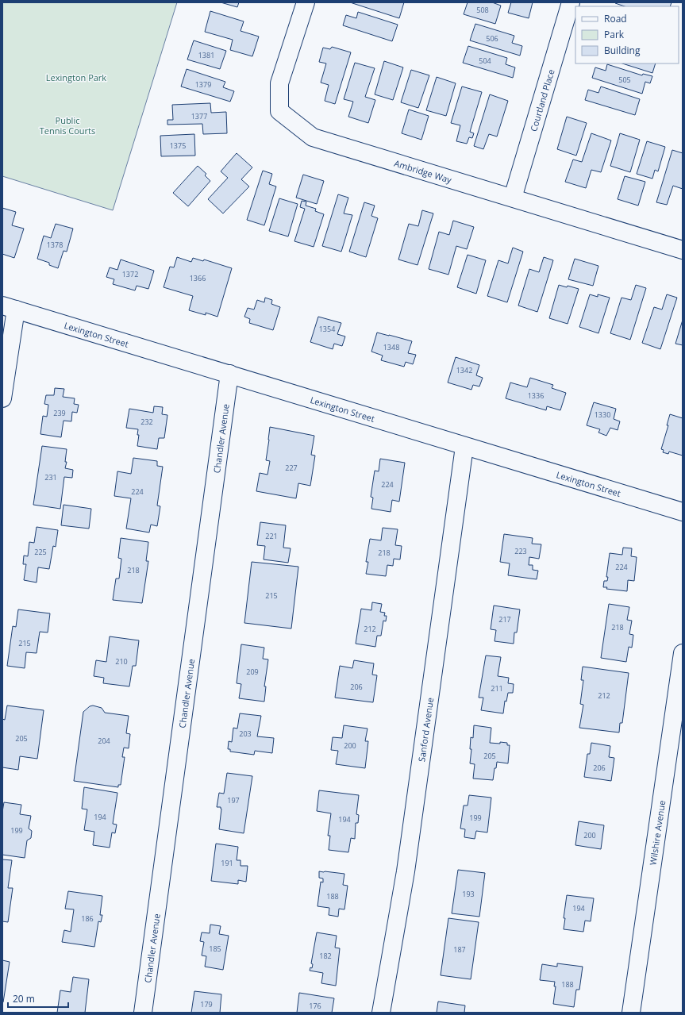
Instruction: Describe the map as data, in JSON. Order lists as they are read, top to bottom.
{
  "streets": {
    "street": [
      "Courtland Place",
      "Ambridge Way",
      "Lexington Street",
      "Chandler Avenue",
      "Sanford Avenue",
      "Wilshire Avenue"
    ]
  },
  "crossings": [
    ["Courtland Place", "Ambridge Way"],
    ["Lexington Street", "Chandler Avenue"],
    ["Lexington Street", "Sanford Avenue"]
  ],
  "parks": ["Lexington Park", "Public Tennis Courts"],
  "house_numbers": [
    "508",
    "506",
    "1381",
    "504",
    "505",
    "1379",
    "1377",
    "1375",
    "1378",
    "1372",
    "1366",
    "1354",
    "1348",
    "1342",
    "1336",
    "239",
    "1330",
    "232",
    "227",
    "231",
    "224",
    "224",
    "221",
    "223",
    "225",
    "218",
    "224",
    "218",
    "215",
    "217",
    "218",
    "212",
    "215",
    "210",
    "209",
    "206",
    "211",
    "212",
    "203",
    "205",
    "204",
    "200",
    "205",
    "206",
    "197",
    "194",
    "199",
    "194",
    "199",
    "200",
    "191",
    "193",
    "188",
    "194",
    "186",
    "185",
    "187",
    "182",
    "188",
    "179",
    "176"
  ],
  "legend": ["Road", "Park", "Building"],
  "scale_bar": "20 m"
}
